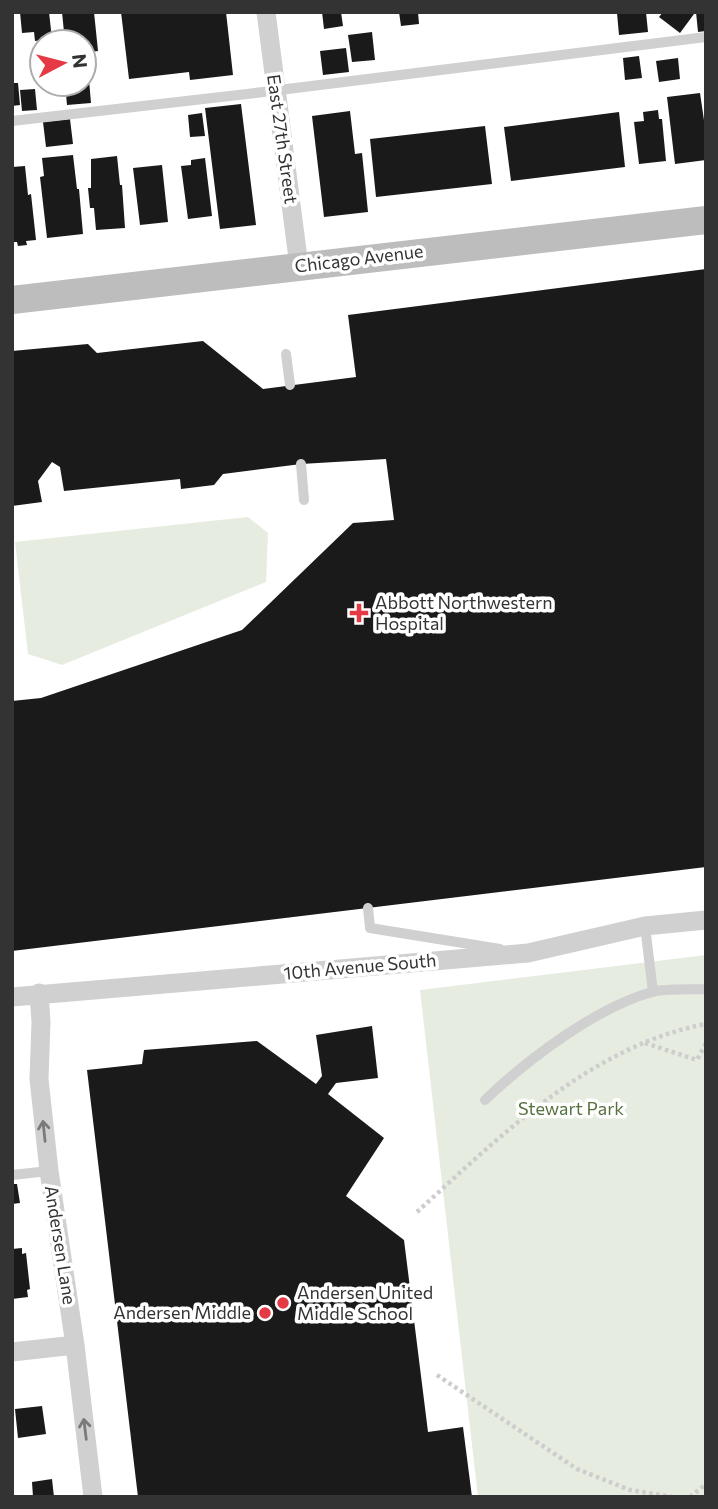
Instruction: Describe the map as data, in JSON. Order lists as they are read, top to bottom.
{
  "streets": {
    "street": [
      "East 27th Street",
      "Chicago Avenue",
      "10th Avenue South",
      "Andersen Lane"
    ]
  },
  "crossings": [
    ["East 27th Street", "Chicago Avenue"],
    ["10th Avenue South", "Andersen Lane"]
  ],
  "one_way": ["Andersen Lane"],
  "parks": ["Stewart Park"],
  "places": {
    "health": ["Abbott Northwestern Hospital"],
    "other": ["Andersen United Middle School", "Andersen Middle"]
  },
  "north": "right"
}
